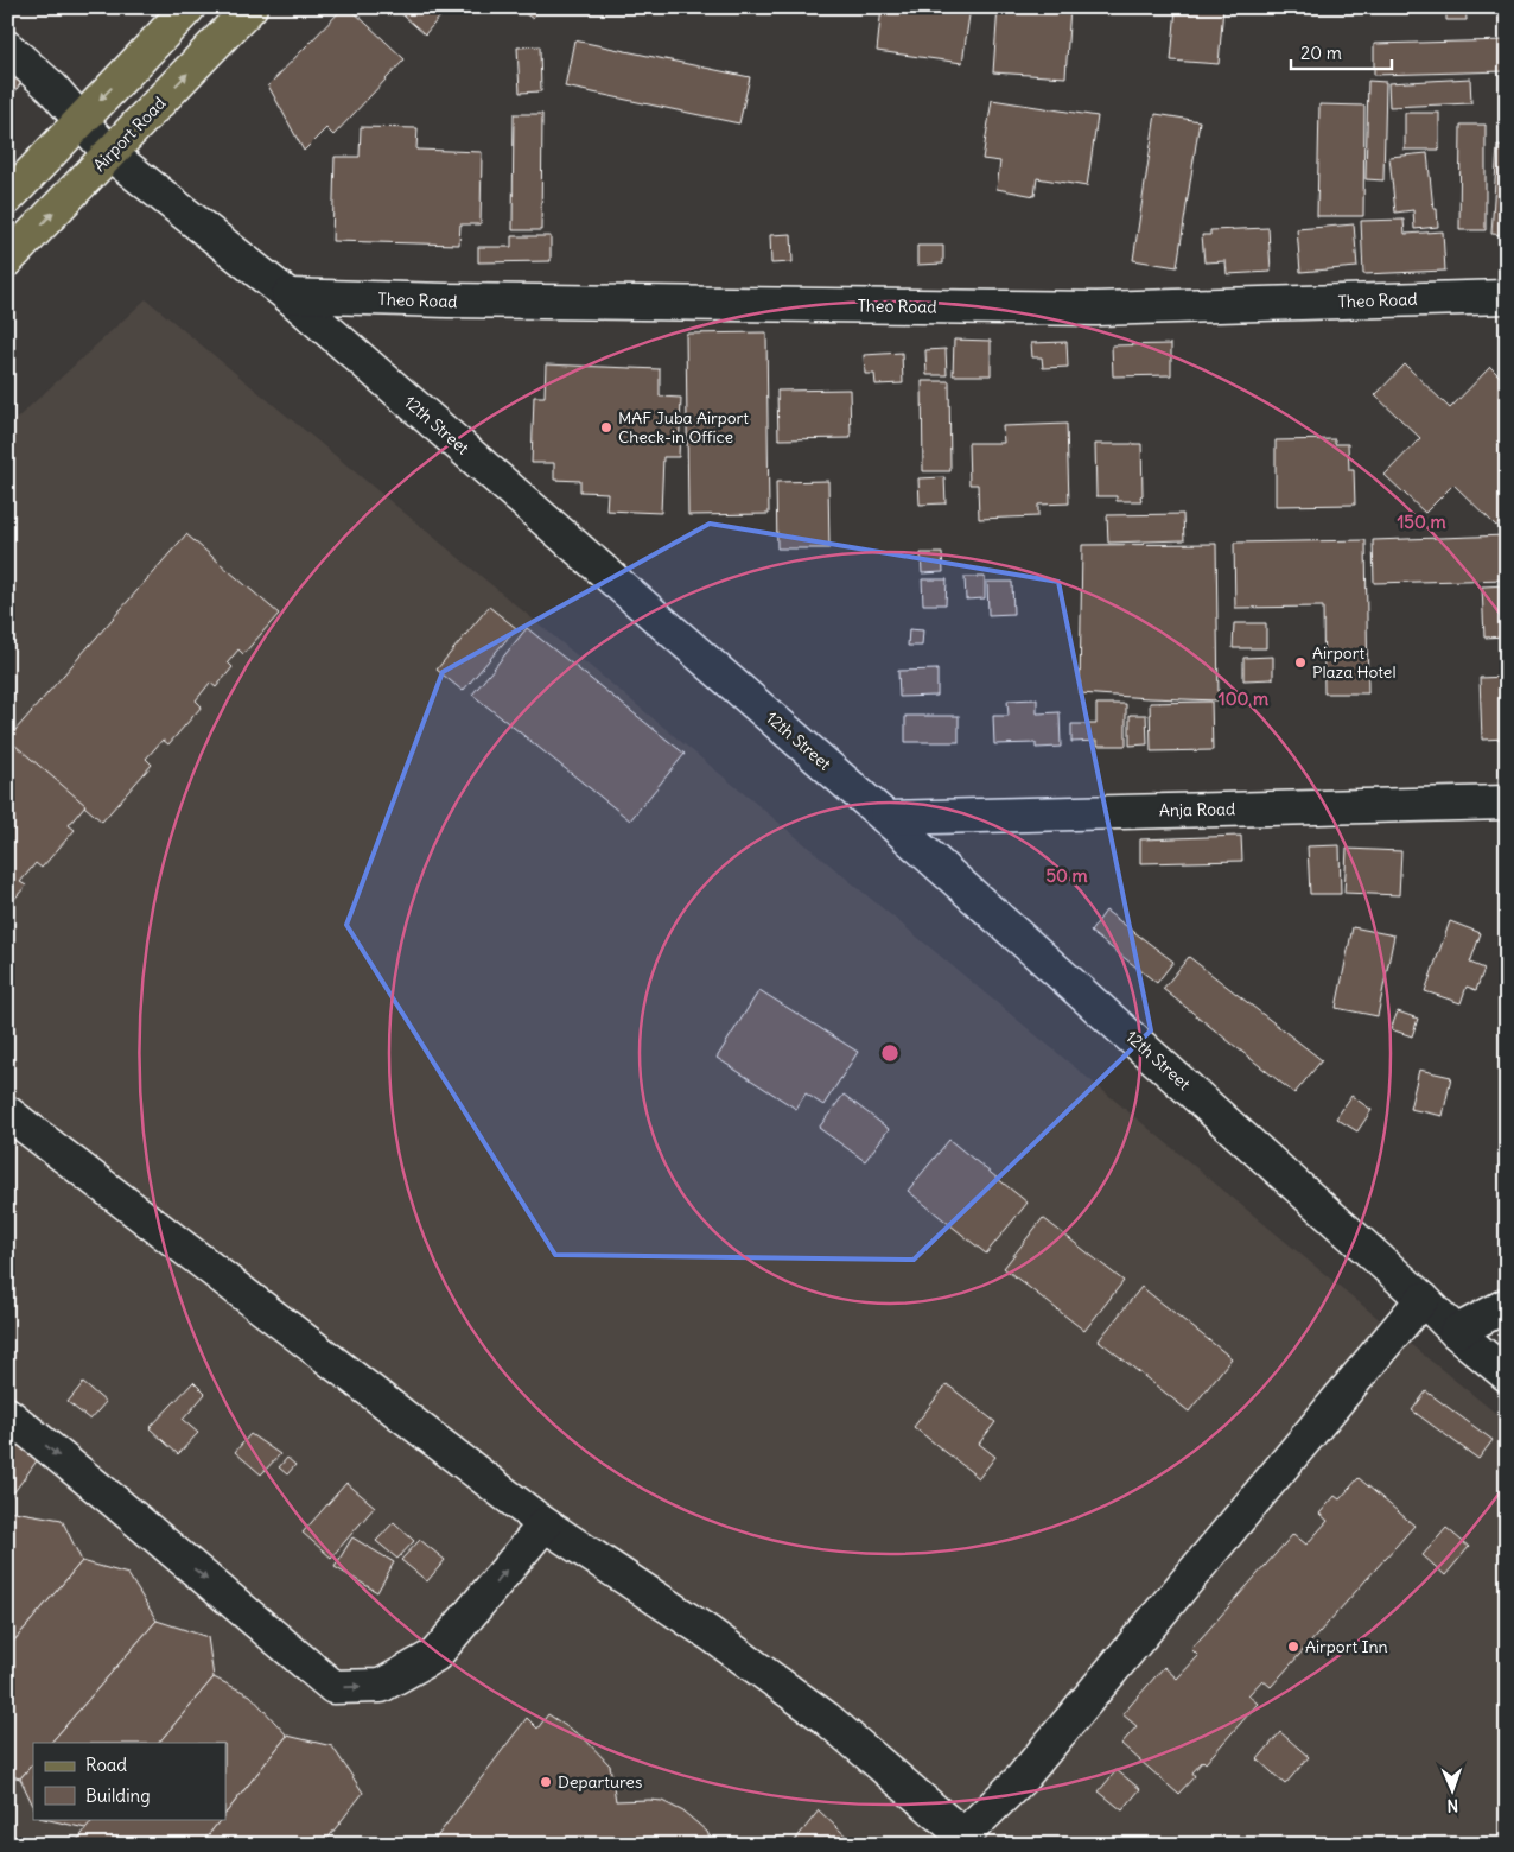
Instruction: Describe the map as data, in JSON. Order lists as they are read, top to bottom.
{
  "streets": {
    "main road": ["Airport Road"],
    "street": ["Theo Road", "12th Street", "Anja Road"]
  },
  "crossings": [
    ["Airport Road", "12th Street"],
    ["Theo Road", "12th Street"],
    ["12th Street", "Anja Road"]
  ],
  "places": [
    "MAF Juba Airport Check-in Office",
    "Airport Plaza Hotel",
    "Airport Inn",
    "Departures"
  ],
  "legend": ["Road", "Building"],
  "scale_bar": "20 m",
  "north": "bottom",
  "rings": ["150 m", "100 m", "50 m"]
}
